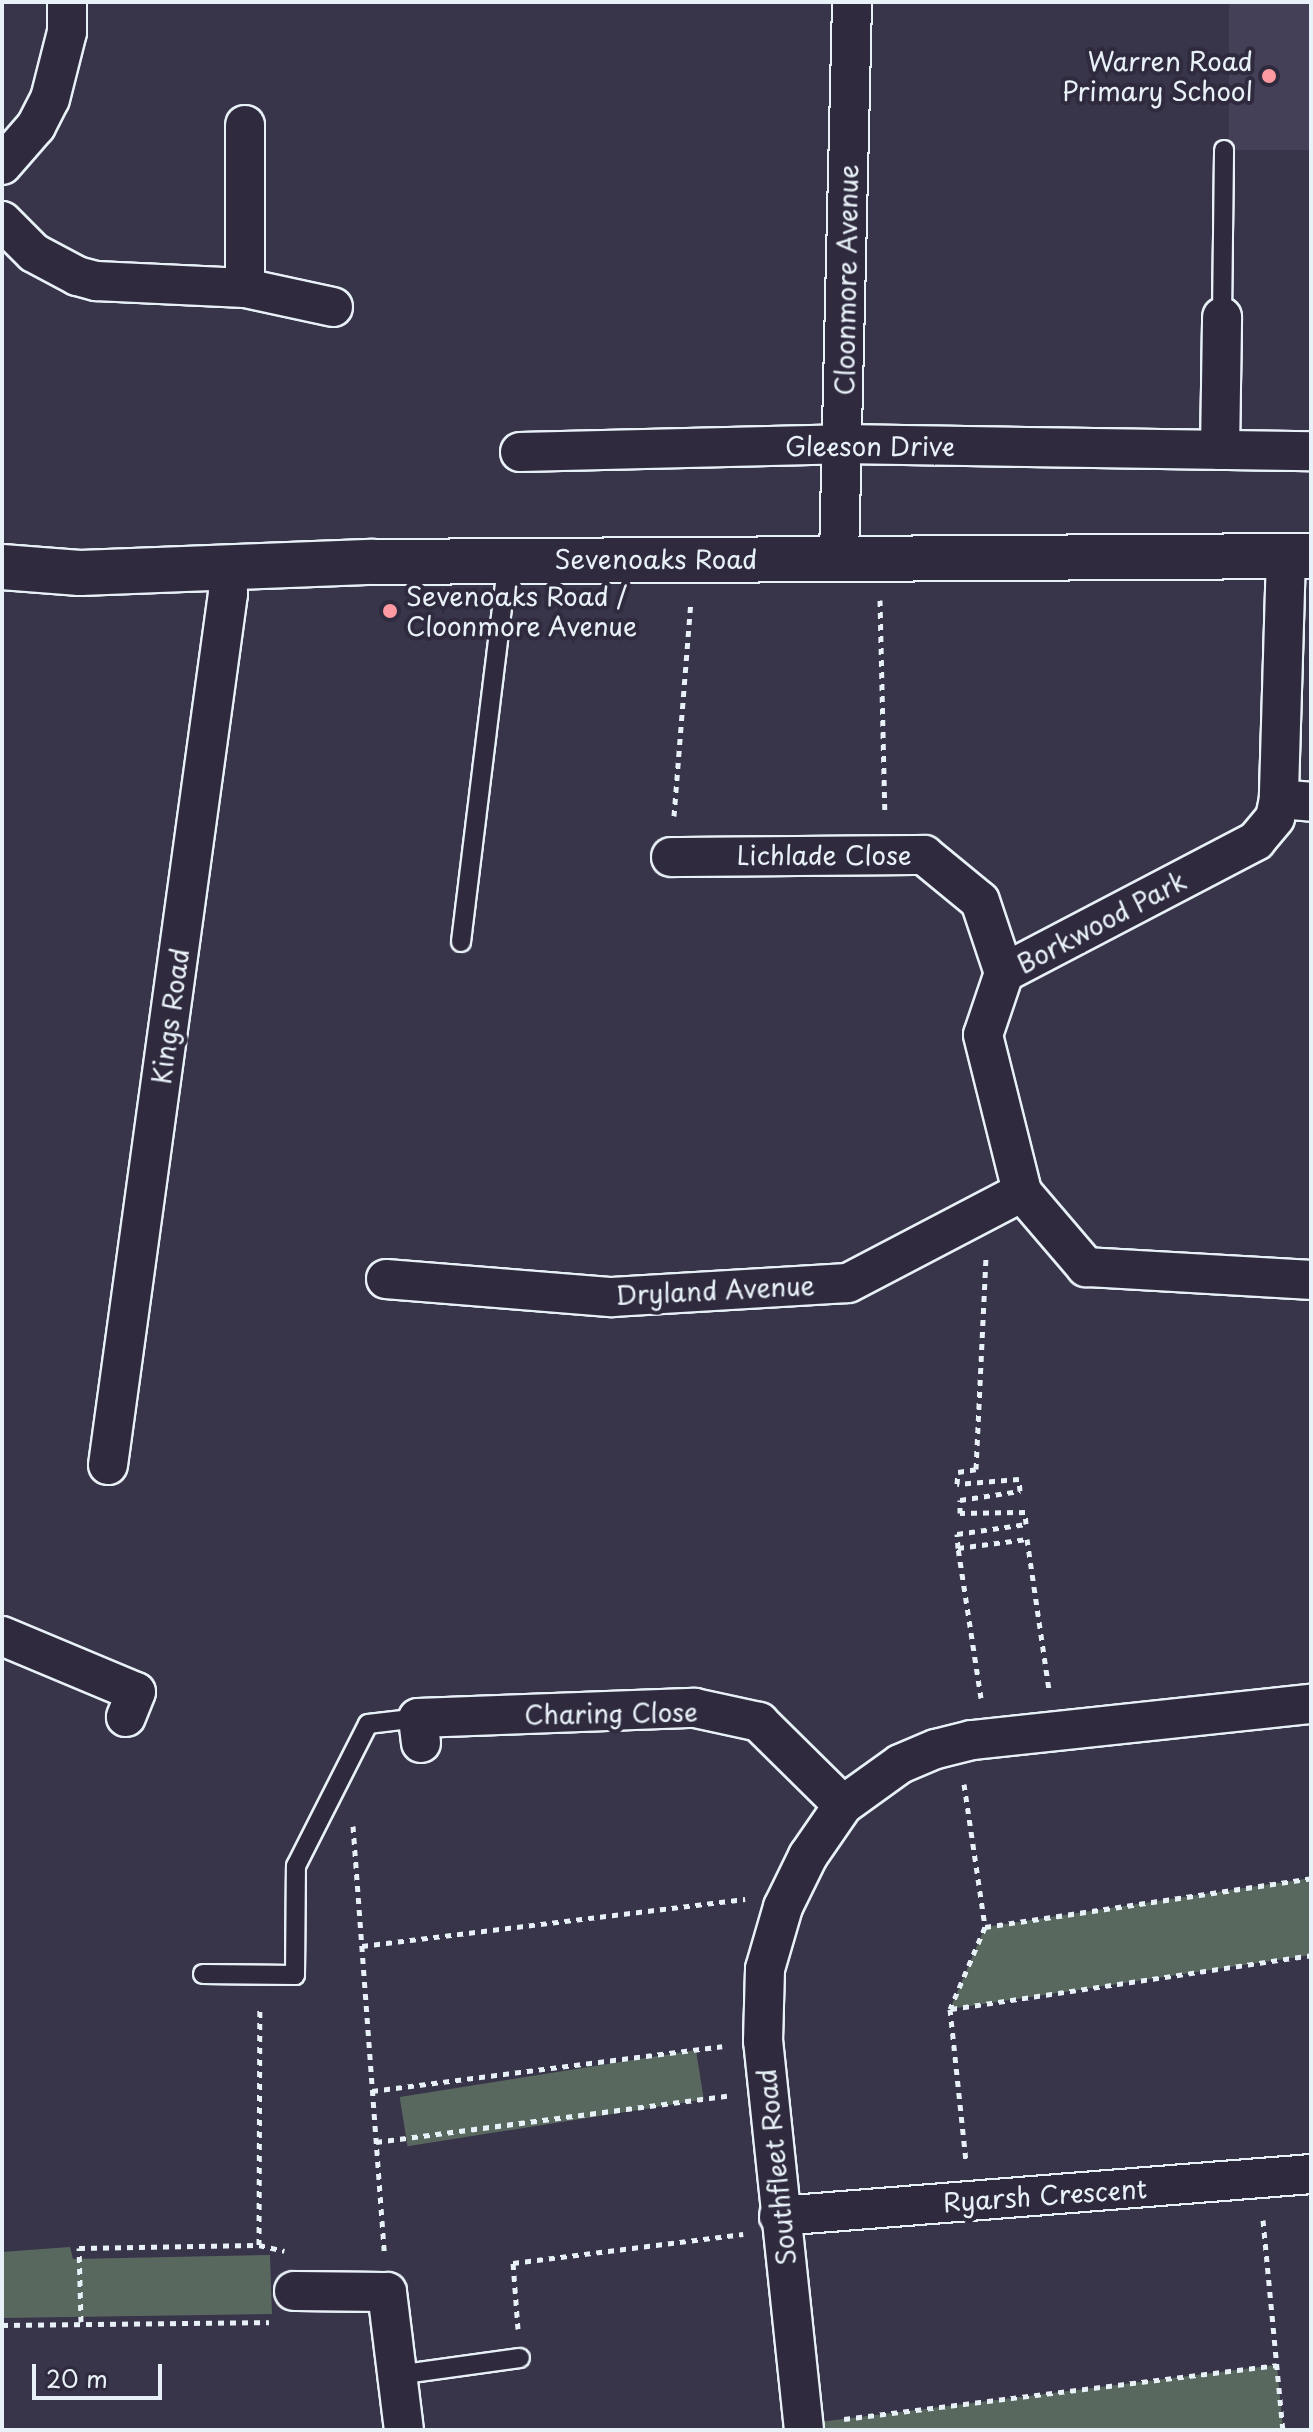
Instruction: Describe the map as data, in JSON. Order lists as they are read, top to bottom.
{
  "streets": {
    "main road": ["Sevenoaks Road"],
    "street": [
      "Cloonmore Avenue",
      "Gleeson Drive",
      "Lichlade Close",
      "Borkwood Park",
      "Kings Road",
      "Dryland Avenue",
      "Charing Close",
      "Southfleet Road",
      "Ryarsh Crescent"
    ]
  },
  "crossings": [
    ["Cloonmore Avenue", "Gleeson Drive"],
    ["Cloonmore Avenue", "Sevenoaks Road"],
    ["Sevenoaks Road", "Borkwood Park"],
    ["Sevenoaks Road", "Kings Road"],
    ["Lichlade Close", "Borkwood Park"],
    ["Borkwood Park", "Dryland Avenue"],
    ["Charing Close", "Southfleet Road"],
    ["Southfleet Road", "Ryarsh Crescent"]
  ],
  "places": ["Warren Road Primary School", "Sevenoaks Road / Cloonmore Avenue"],
  "scale_bar": "20 m"
}
